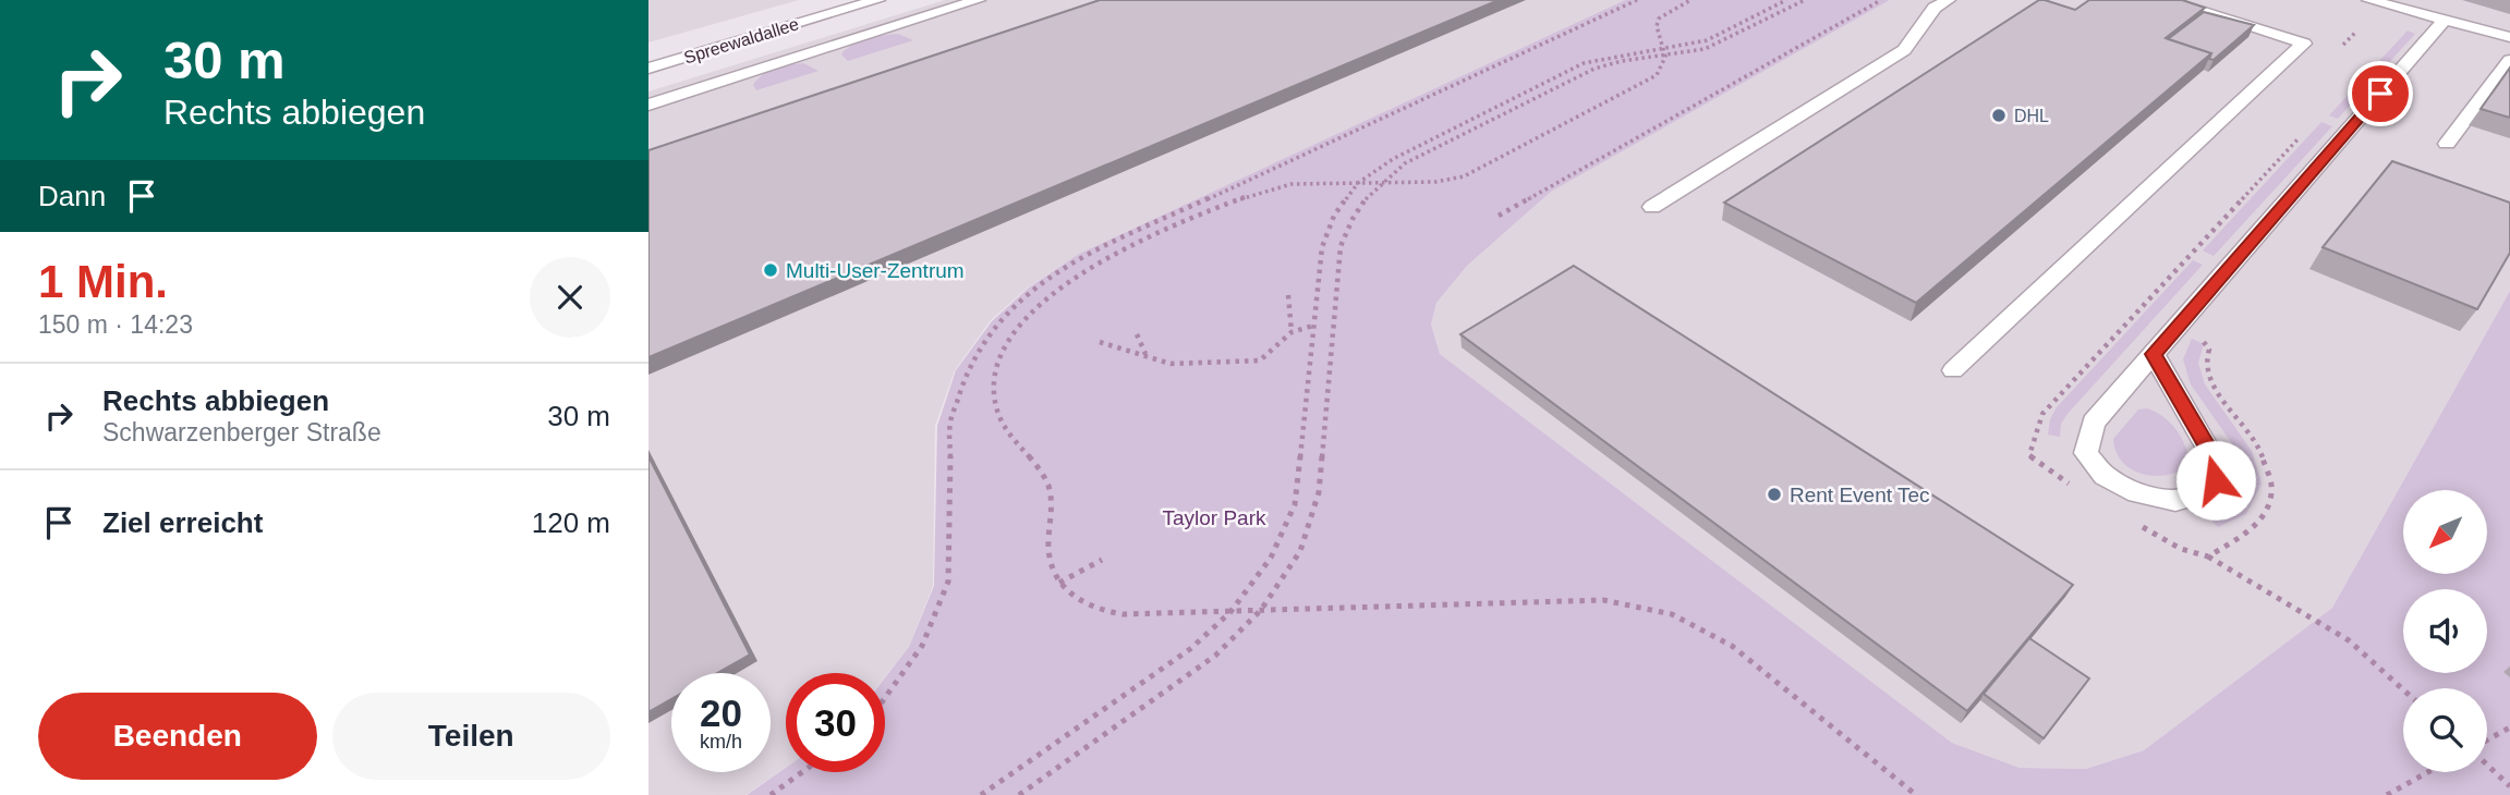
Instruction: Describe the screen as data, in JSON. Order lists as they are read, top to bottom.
{
  "streets": {
    "street": ["Spreewaldallee"]
  },
  "parks": ["Taylor Park"],
  "places": ["DHL", "Multi-User-Zentrum", "Rent Event Tec"],
  "north": "bottom left",
  "page": {
    "turn": ["30 m", "Rechts abbiegen"],
    "then": "Dann",
    "heading": ["1 Min.", "150 m · 14:23"],
    "list": [
      {
        "name": "Rechts abbiegen",
        "note": "Schwarzenberger Straße",
        "value": "30 m"
      },
      {
        "name": "Ziel erreicht",
        "value": "120 m"
      }
    ],
    "speed": "20 km/h",
    "limit": "30",
    "buttons": ["Beenden", "Teilen"]
  }
}
